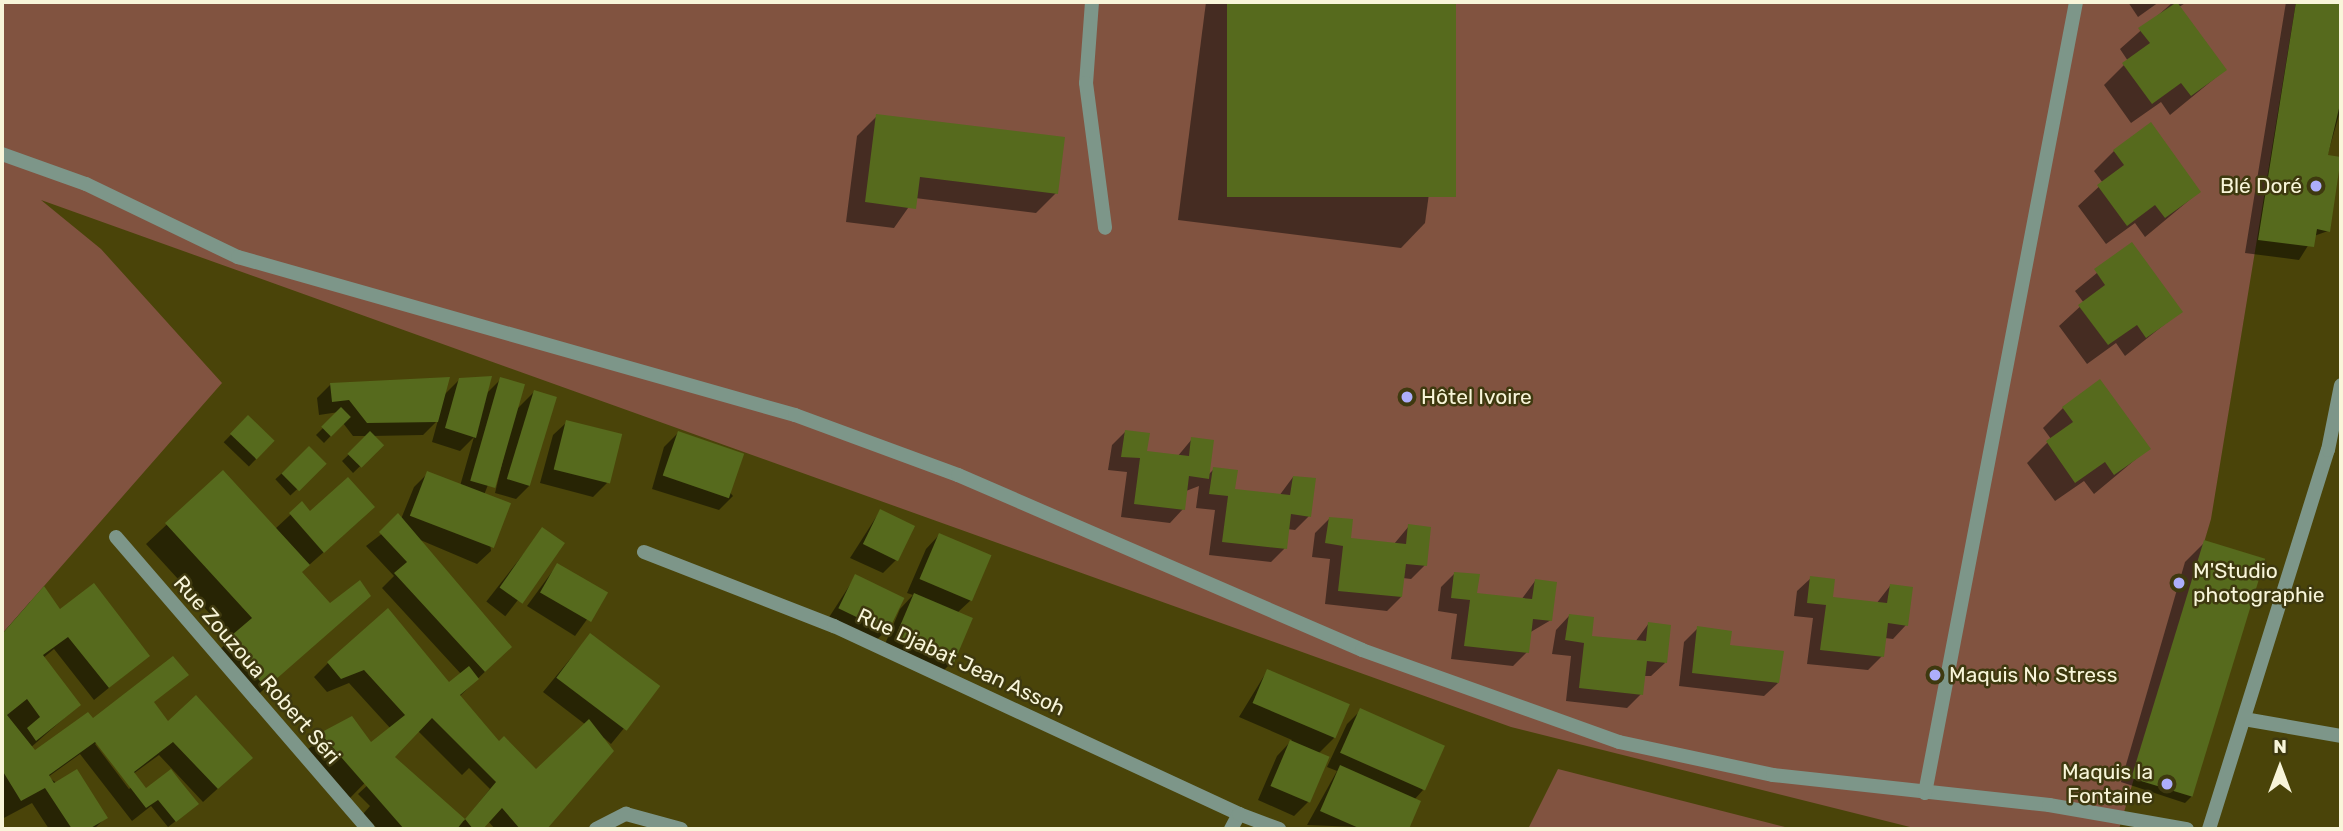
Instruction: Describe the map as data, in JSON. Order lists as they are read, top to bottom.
{
  "streets": {
    "street": ["Rue Djabat Jean Assoh", "Rue Zouzoua Robert Séri"]
  },
  "places": [
    "Blé Doré",
    "Hôtel Ivoire",
    "M'Studio photographie",
    "Maquis No Stress",
    "Maquis la Fontaine"
  ],
  "north": "top"
}
